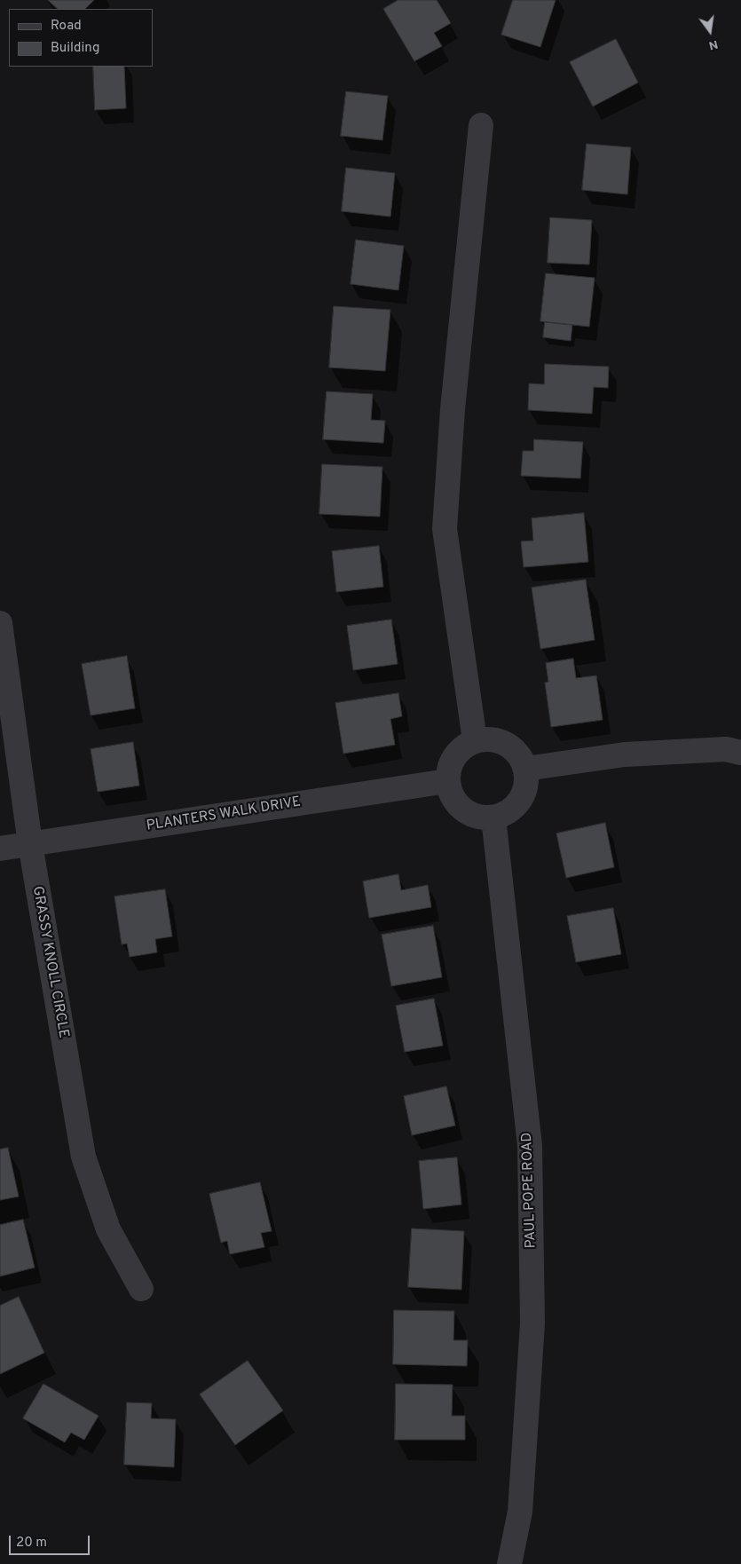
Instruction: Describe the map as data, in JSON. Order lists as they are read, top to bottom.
{
  "streets": {
    "street": ["PLANTERS WALK DRIVE", "GRASSY KNOLL CIRCLE", "PAUL POPE ROAD"]
  },
  "crossings": [
    ["PLANTERS WALK DRIVE", "GRASSY KNOLL CIRCLE"],
    ["PLANTERS WALK DRIVE", "PAUL POPE ROAD"]
  ],
  "legend": ["Road", "Building"],
  "scale_bar": "20 m",
  "north": "bottom"
}
